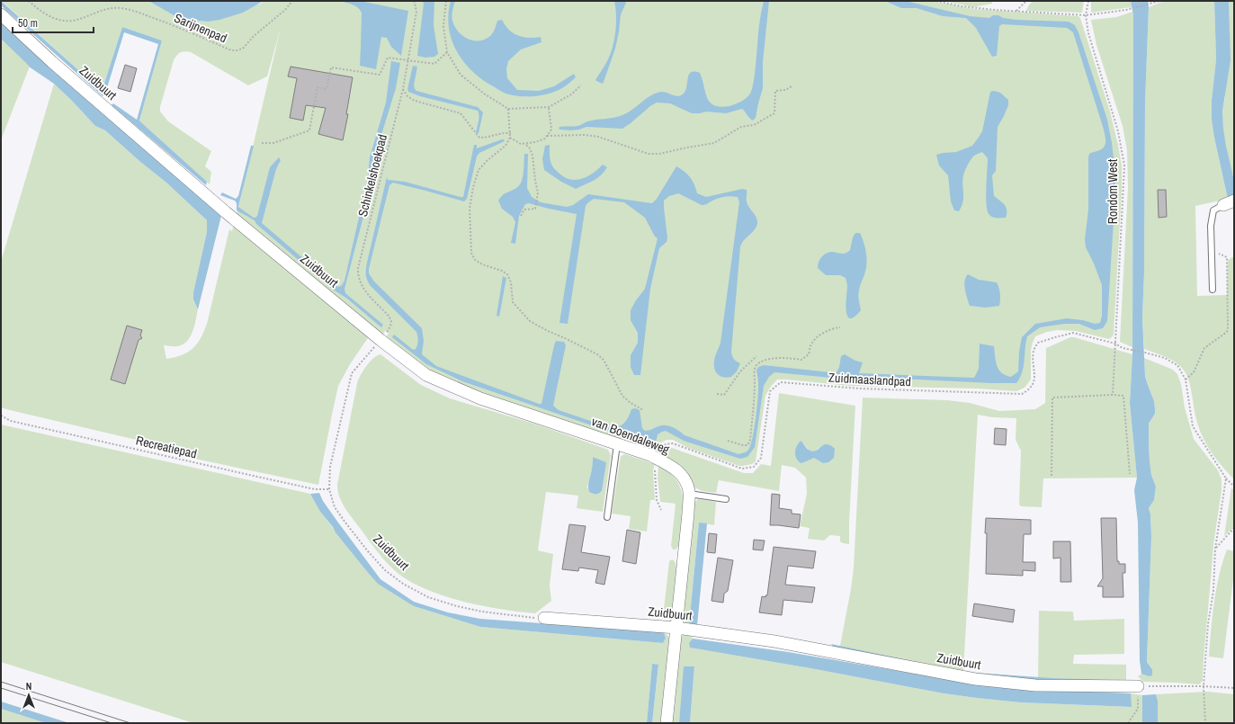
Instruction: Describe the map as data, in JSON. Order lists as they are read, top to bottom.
{
  "streets": {
    "street": ["Zuidbuurt", "van Boendaleweg"],
    "path": [
      "Sarijnenpad",
      "Schinkelshoekpad",
      "Rondom West",
      "Zuidmaaslandpad",
      "Recreatiepad"
    ]
  },
  "crossings": [
    ["Zuidbuurt", "Schinkelshoekpad"],
    ["Zuidbuurt", "van Boendaleweg"],
    ["Zuidbuurt", "Recreatiepad"],
    ["Schinkelshoekpad", "van Boendaleweg"],
    ["Rondom West", "Zuidmaaslandpad"],
    ["Zuidmaaslandpad", "van Boendaleweg"]
  ],
  "scale_bar": "50 m",
  "north": "top"
}
